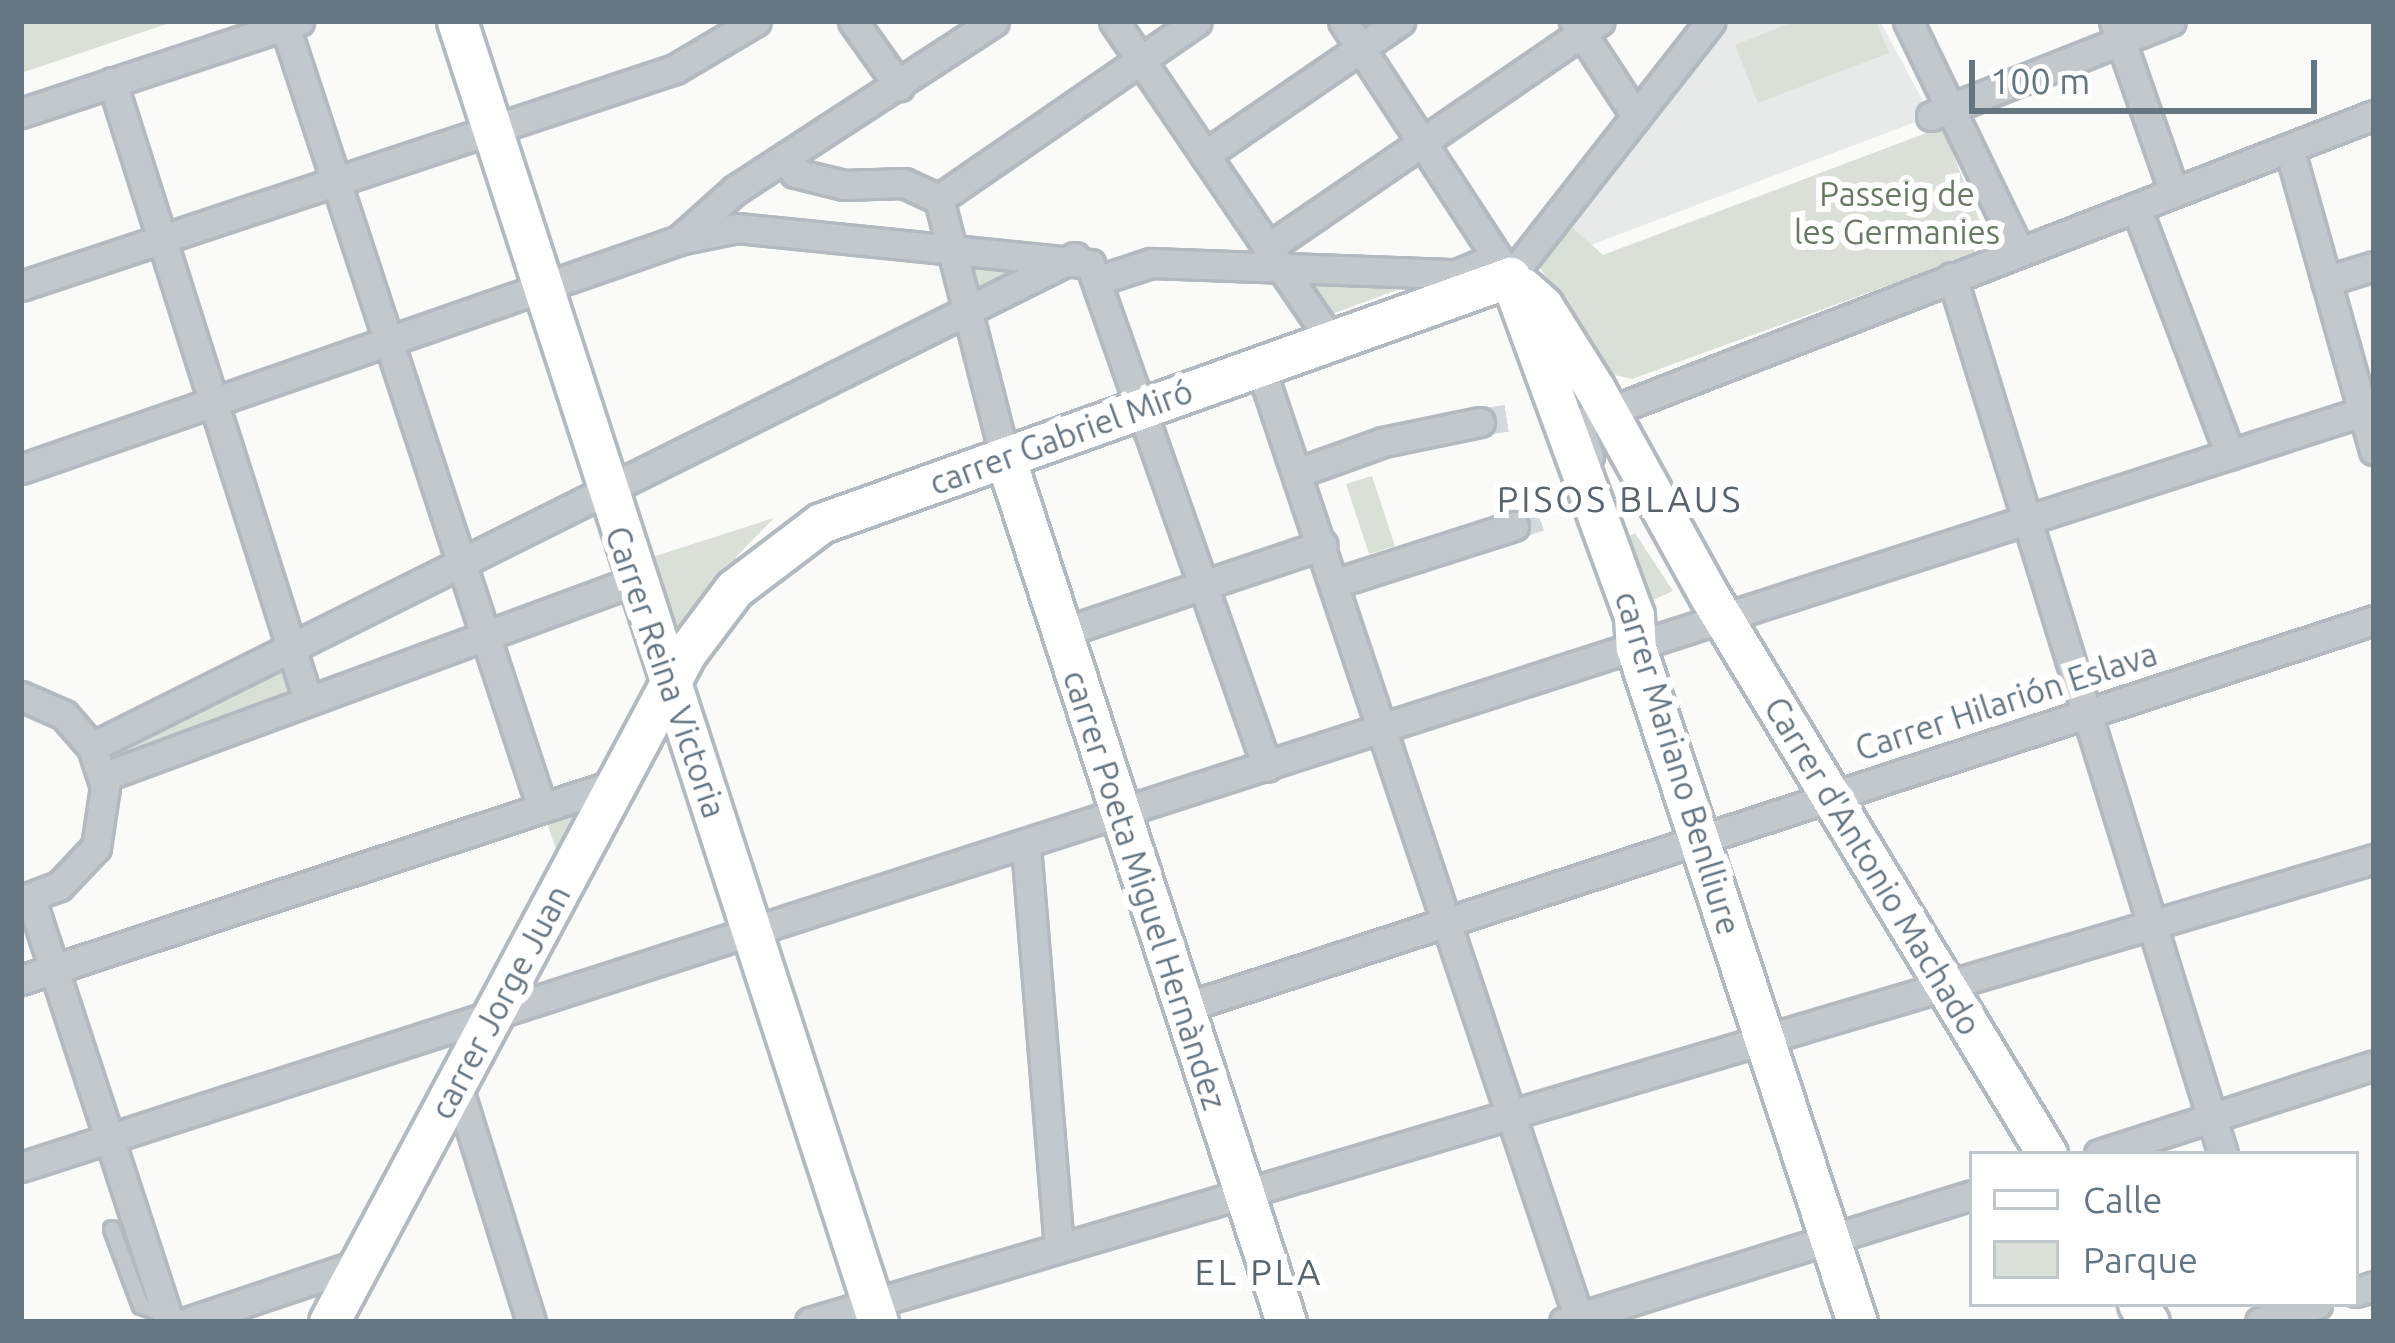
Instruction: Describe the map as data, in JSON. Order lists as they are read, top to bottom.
{
  "streets": {
    "main road": [
      "carrer Gabriel Miró",
      "Carrer Reina Victoria",
      "carrer Mariano Benlliure",
      "Carrer d'Antonio Machado",
      "carrer Poeta Miguel Hernàndez",
      "carrer Jorge Juan"
    ],
    "street": ["Carrer Hilarión Eslava"]
  },
  "crossings": [
    ["carrer Gabriel Miró", "Carrer Reina Victoria"],
    ["carrer Gabriel Miró", "carrer Mariano Benlliure"],
    ["carrer Gabriel Miró", "Carrer d'Antonio Machado"],
    ["carrer Gabriel Miró", "carrer Poeta Miguel Hernàndez"],
    ["carrer Gabriel Miró", "carrer Jorge Juan"],
    ["Carrer Reina Victoria", "carrer Jorge Juan"],
    ["Carrer Hilarión Eslava", "carrer Mariano Benlliure"],
    ["Carrer Hilarión Eslava", "Carrer d'Antonio Machado"],
    ["Carrer Hilarión Eslava", "carrer Poeta Miguel Hernàndez"],
    ["carrer Mariano Benlliure", "Carrer d'Antonio Machado"]
  ],
  "districts": ["PISOS BLAUS", "EL PLA"],
  "parks": ["Passeig de les Germanies"],
  "legend": ["Calle", "Parque"],
  "scale_bar": "100 m"
}
